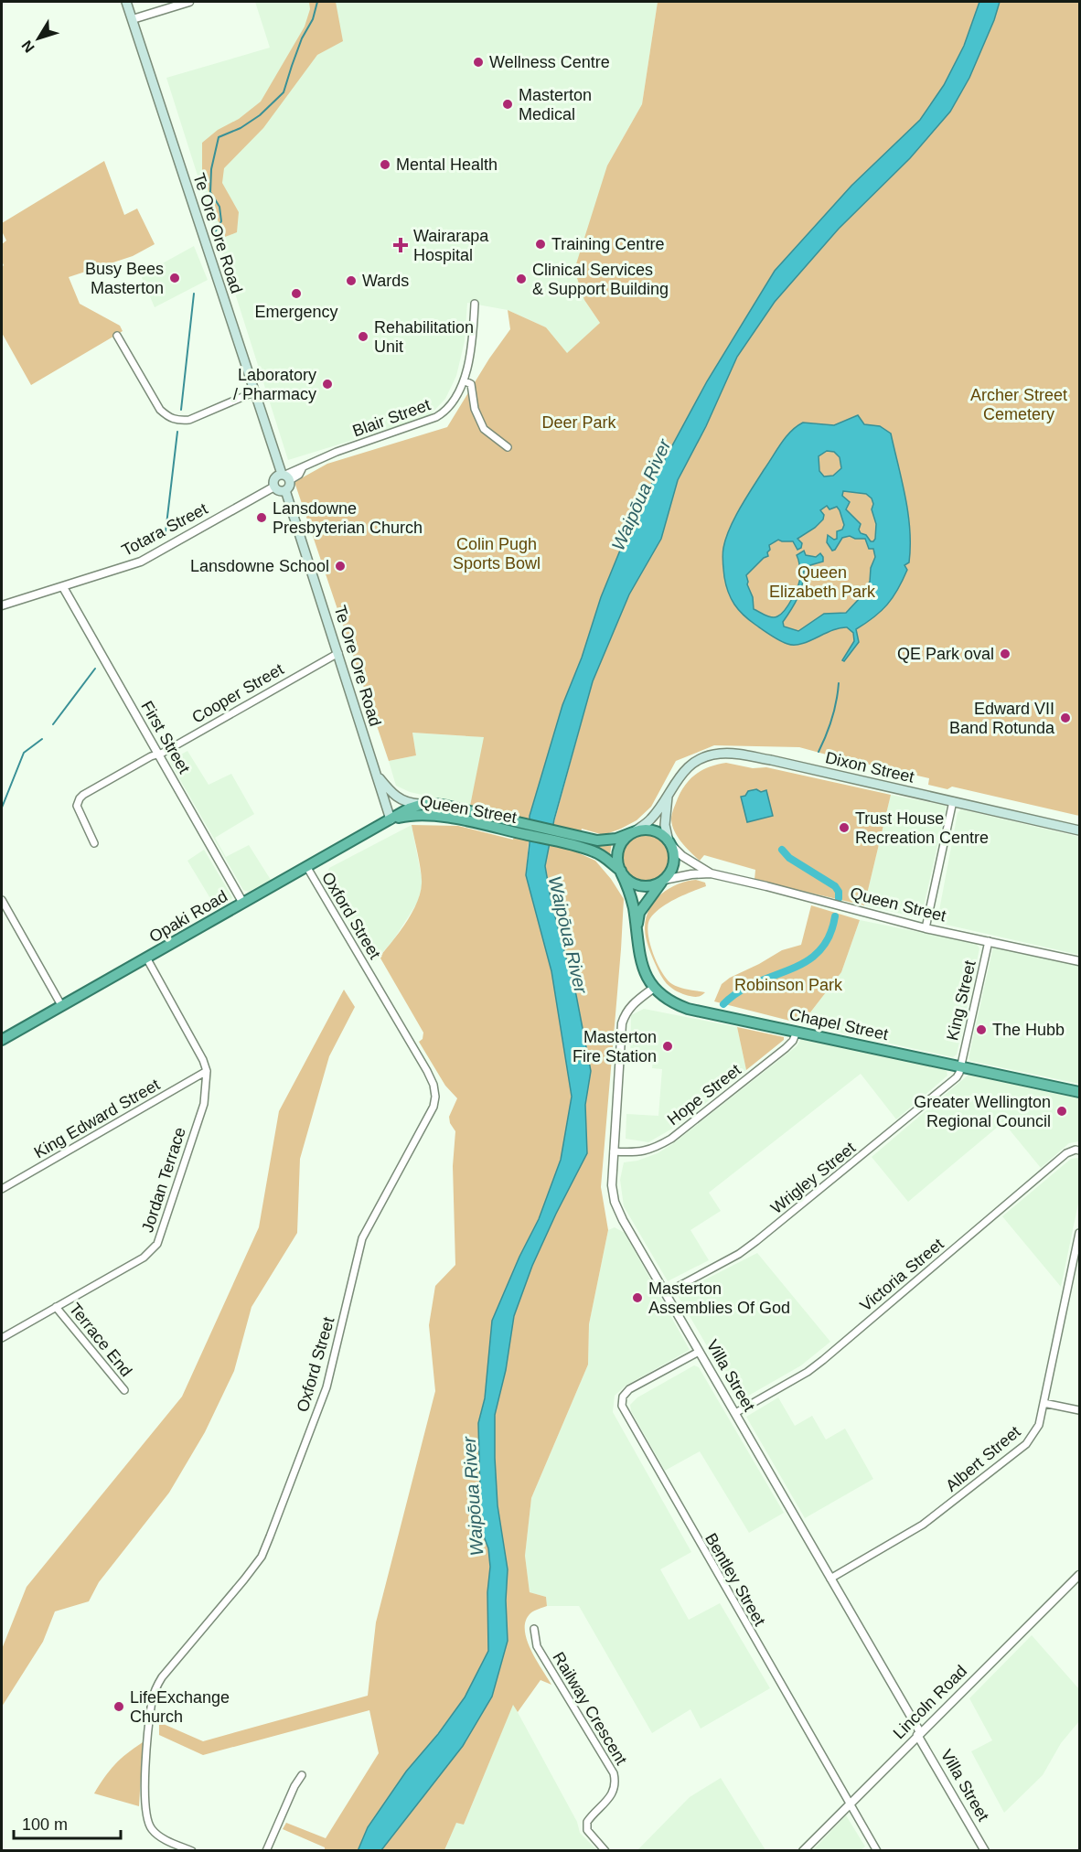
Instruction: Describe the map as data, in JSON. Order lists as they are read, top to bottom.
{
  "streets": {
    "highway": ["Queen Street", "Opaki Road", "Chapel Street"],
    "main road": ["Te Ore Ore Road", "Dixon Street"],
    "street": [
      "Blair Street",
      "Totara Street",
      "Cooper Street",
      "First Street",
      "Oxford Street",
      "King Street",
      "Hope Street",
      "King Edward Street",
      "Wrigley Street",
      "Jordan Terrace",
      "Victoria Street",
      "Terrace End",
      "Villa Street",
      "Albert Street",
      "Bentley Street",
      "Lincoln Road",
      "Railway Crescent"
    ]
  },
  "crossings": [
    ["Te Ore Ore Road", "Blair Street"],
    ["Te Ore Ore Road", "Totara Street"],
    ["Te Ore Ore Road", "Cooper Street"],
    ["Te Ore Ore Road", "Queen Street"],
    ["Te Ore Ore Road", "Opaki Road"],
    ["Blair Street", "Totara Street"],
    ["Totara Street", "First Street"],
    ["Cooper Street", "First Street"],
    ["First Street", "Opaki Road"],
    ["Dixon Street", "Queen Street"],
    ["Dixon Street", "Chapel Street"],
    ["Queen Street", "Opaki Road"],
    ["Queen Street", "King Street"],
    ["Queen Street", "Chapel Street"],
    ["Oxford Street", "Opaki Road"],
    ["Opaki Road", "Jordan Terrace"],
    ["King Street", "Chapel Street"],
    ["King Street", "Wrigley Street"],
    ["Chapel Street", "Hope Street"],
    ["Chapel Street", "Wrigley Street"],
    ["Chapel Street", "Villa Street"],
    ["Hope Street", "Villa Street"],
    ["King Edward Street", "Jordan Terrace"],
    ["Wrigley Street", "Villa Street"],
    ["Jordan Terrace", "Terrace End"],
    ["Victoria Street", "Villa Street"],
    ["Villa Street", "Albert Street"],
    ["Villa Street", "Bentley Street"],
    ["Villa Street", "Lincoln Road"],
    ["Bentley Street", "Lincoln Road"]
  ],
  "water": ["Waipōua River"],
  "parks": [
    "Archer Street Cemetery",
    "Deer Park",
    "Colin Pugh Sports Bowl",
    "Queen Elizabeth Park",
    "Robinson Park"
  ],
  "places": {
    "other": [
      "Wellness Centre",
      "Masterton Medical",
      "Mental Health",
      "Training Centre",
      "Busy Bees Masterton",
      "Clinical Services & Support Building",
      "Wards",
      "Emergency",
      "Rehabilitation Unit",
      "Laboratory / Pharmacy",
      "Lansdowne Presbyterian Church",
      "Lansdowne School",
      "QE Park oval",
      "Edward VII Band Rotunda",
      "Trust House Recreation Centre",
      "The Hubb",
      "Masterton Fire Station",
      "Greater Wellington Regional Council",
      "Masterton Assemblies Of God",
      "LifeExchange Church"
    ],
    "health": ["Wairarapa Hospital"]
  },
  "scale_bar": "100 m",
  "north": "bottom left"
}
